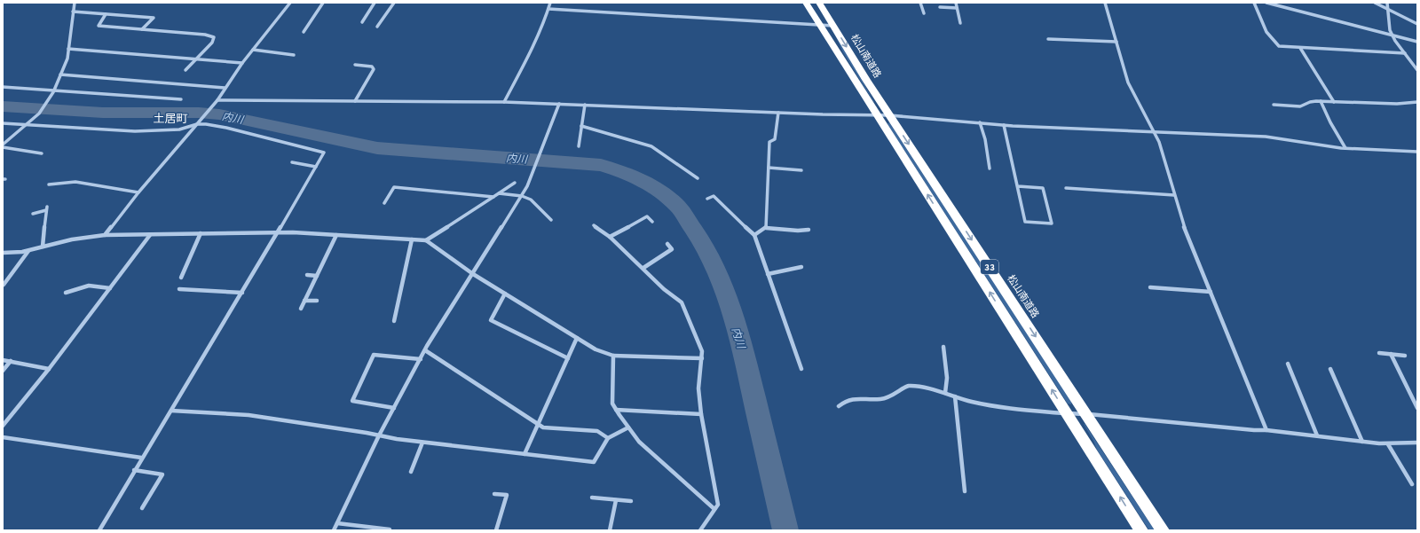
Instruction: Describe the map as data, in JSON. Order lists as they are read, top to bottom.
{
  "streets": {
    "highway": ["松山南道路", "33"]
  },
  "districts": ["土居町"],
  "water": ["内川"]
}
